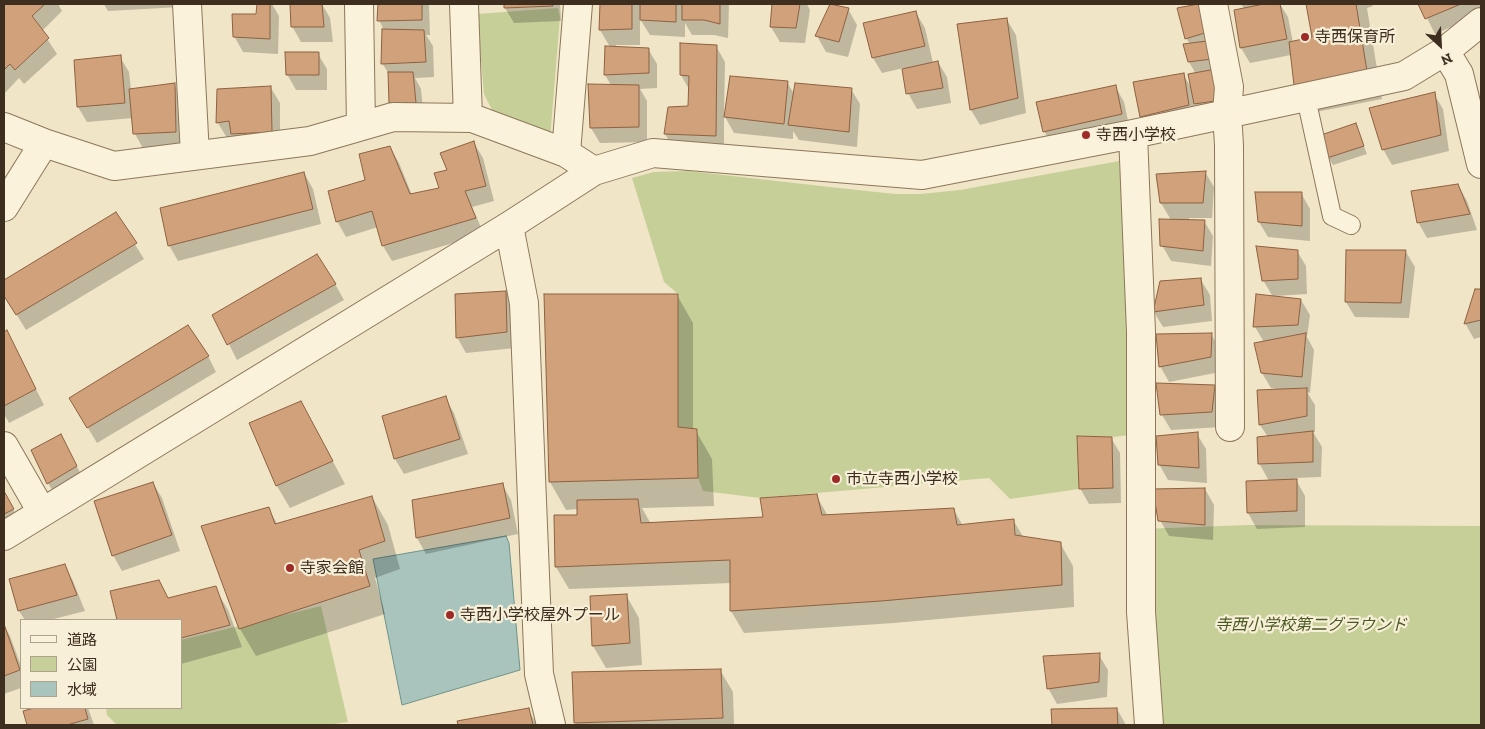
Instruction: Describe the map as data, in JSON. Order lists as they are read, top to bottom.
{
  "parks": ["寺西小学校第二グラウンド"],
  "places": [
    "寺西保育所",
    "寺西小学校",
    "市立寺西小学校",
    "寺家会館",
    "寺西小学校屋外プール"
  ],
  "legend": ["道路", "公園", "水域"],
  "north": "bottom right"
}
